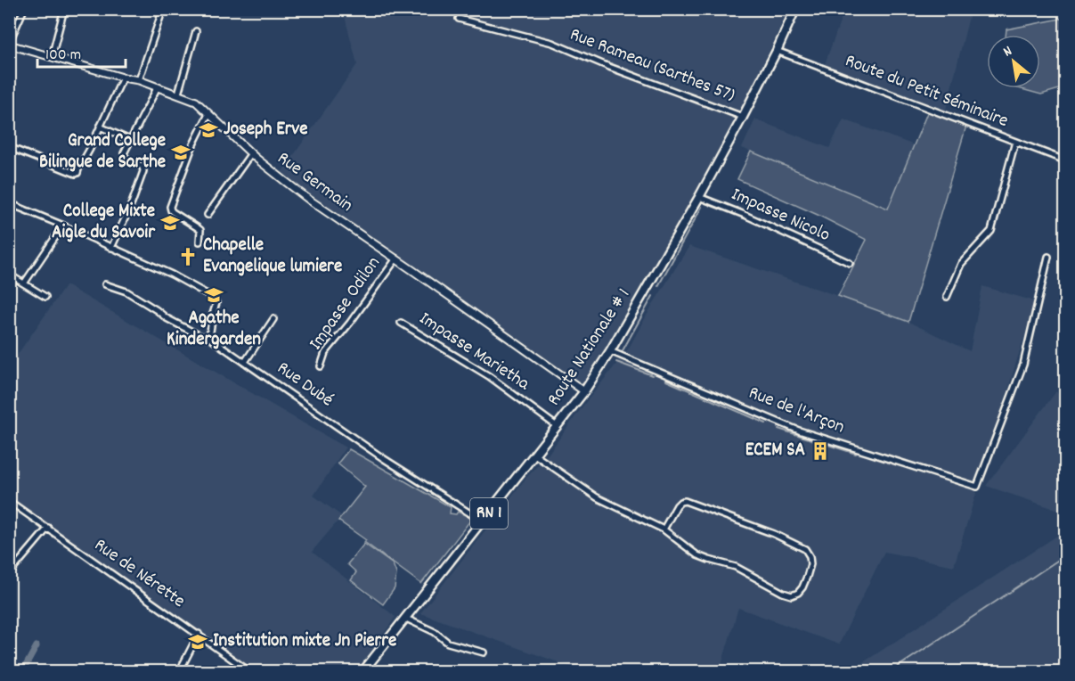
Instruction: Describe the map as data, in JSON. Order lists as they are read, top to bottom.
{
  "streets": {
    "main road": ["Route Nationale # 1", "RN 1"],
    "street": [
      "Rue Rameau (Sarthes 57)",
      "Route du Petit Séminaire",
      "Rue Germain",
      "Impasse Nicolo",
      "Impasse Odilon",
      "Impasse Marietha",
      "Rue Dubé",
      "Rue de l'Arçon",
      "Rue de Nérette"
    ]
  },
  "crossings": [
    ["Rue Rameau (Sarthes 57)", "Route Nationale # 1"],
    ["Route du Petit Séminaire", "Route Nationale # 1"],
    ["Rue Germain", "Impasse Odilon"],
    ["Rue Germain", "Route Nationale # 1"],
    ["Impasse Nicolo", "Route Nationale # 1"],
    ["Route Nationale # 1", "Impasse Marietha"],
    ["Route Nationale # 1", "Rue Dubé"],
    ["Route Nationale # 1", "Rue de l'Arçon"]
  ],
  "places": {
    "school or university": [
      "Joseph Erve",
      "Grand College Bilingue de Sarthe",
      "College Mixte Aigle du Savoir",
      "Agathe Kindergarden",
      "Institution mixte Jn Pierre"
    ],
    "church": ["Chapelle Evangelique lumiere"],
    "building": ["ECEM SA"]
  },
  "scale_bar": "100 m",
  "north": "top left"
}
